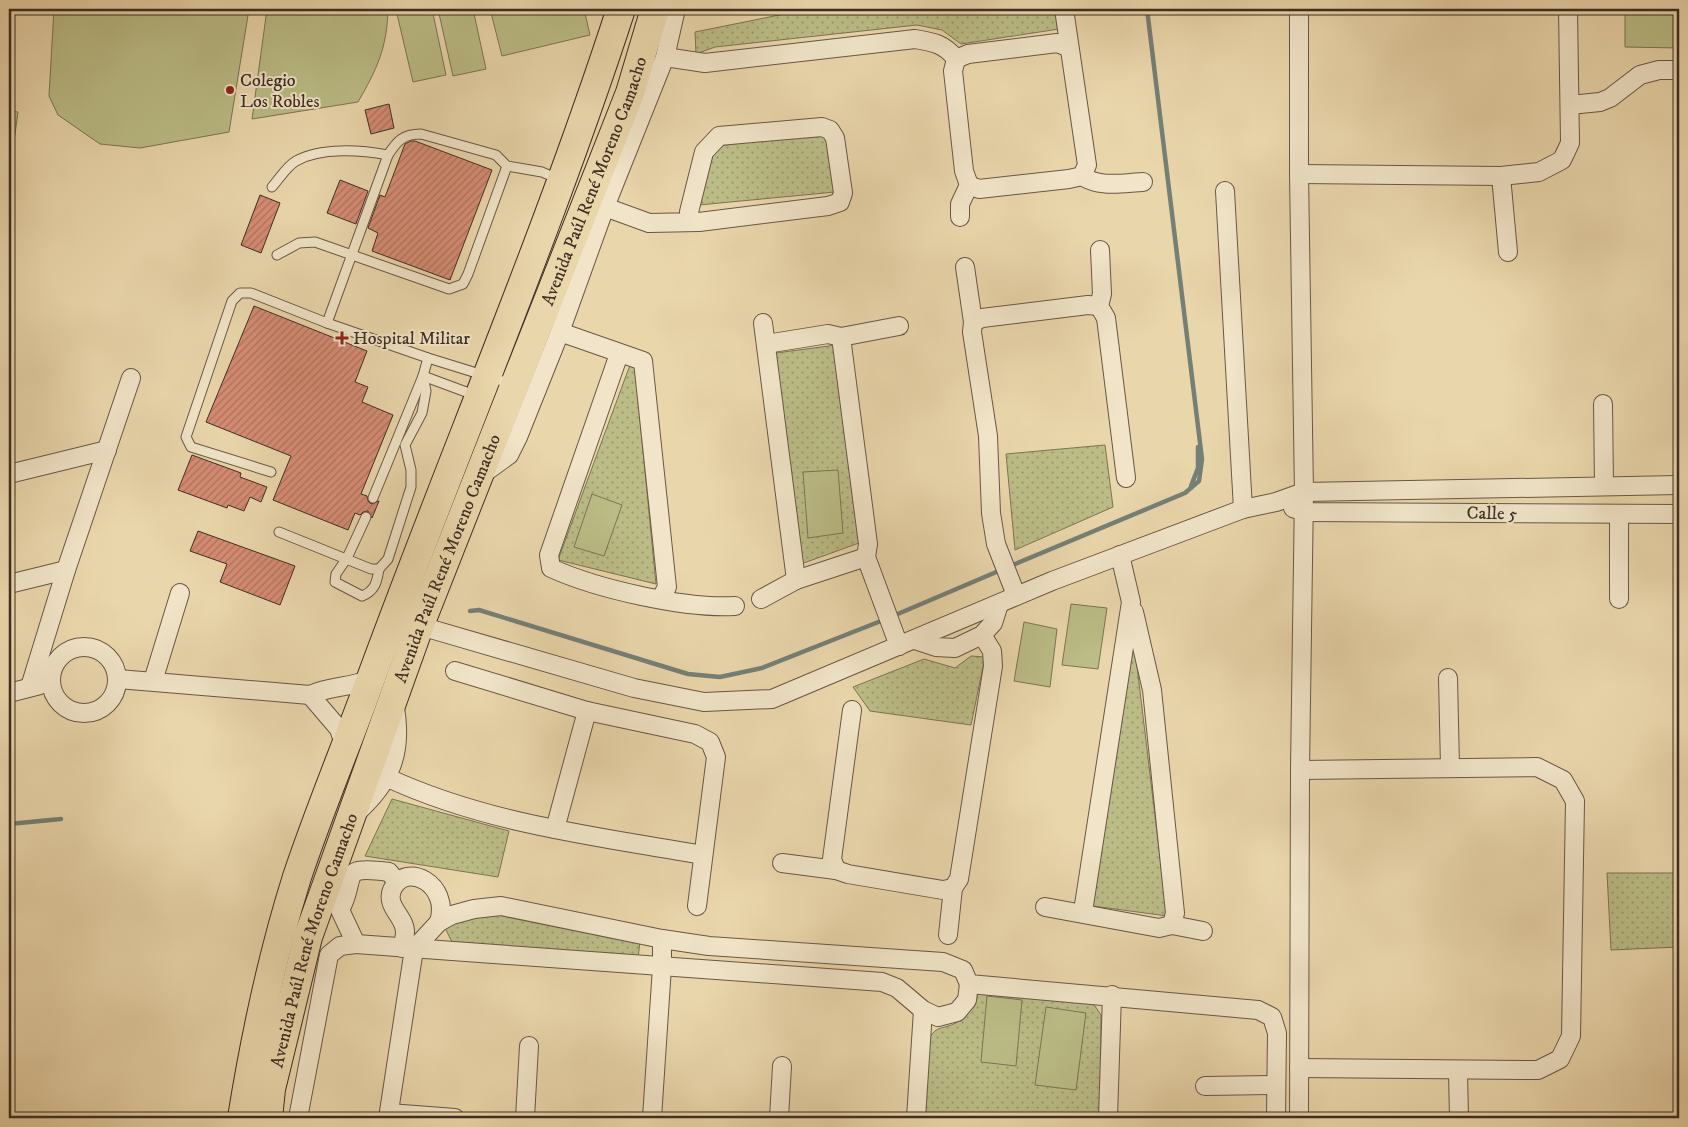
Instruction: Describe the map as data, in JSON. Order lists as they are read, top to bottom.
{
  "streets": {
    "main road": ["Avenida Paúl René Moreno Camacho"],
    "street": ["Calle 5"]
  },
  "crossings": [
    ["Avenida Paúl René Moreno Camacho", "Calle 5"]
  ],
  "places": {
    "other": ["Colegio Los Robles"],
    "health": ["Hospital Militar"]
  }
}
